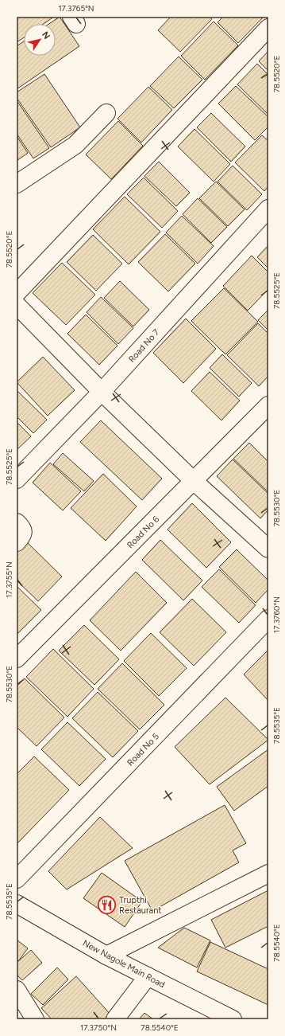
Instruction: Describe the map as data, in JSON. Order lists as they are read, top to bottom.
{
  "streets": {
    "street": [
      "Road No 7",
      "Road No 6",
      "Road No 5",
      "New Nagole Main Road"
    ]
  },
  "places": {
    "restaurant": ["Trupthi Restaurant"]
  },
  "north": "top right",
  "coordinates": [
    "17.3765°N",
    "78.5520°E",
    "78.5525°E",
    "78.5530°E",
    "17.3755°N",
    "17.3760°N",
    "78.5535°E",
    "78.5540°E",
    "17.3750°N"
  ]
}
